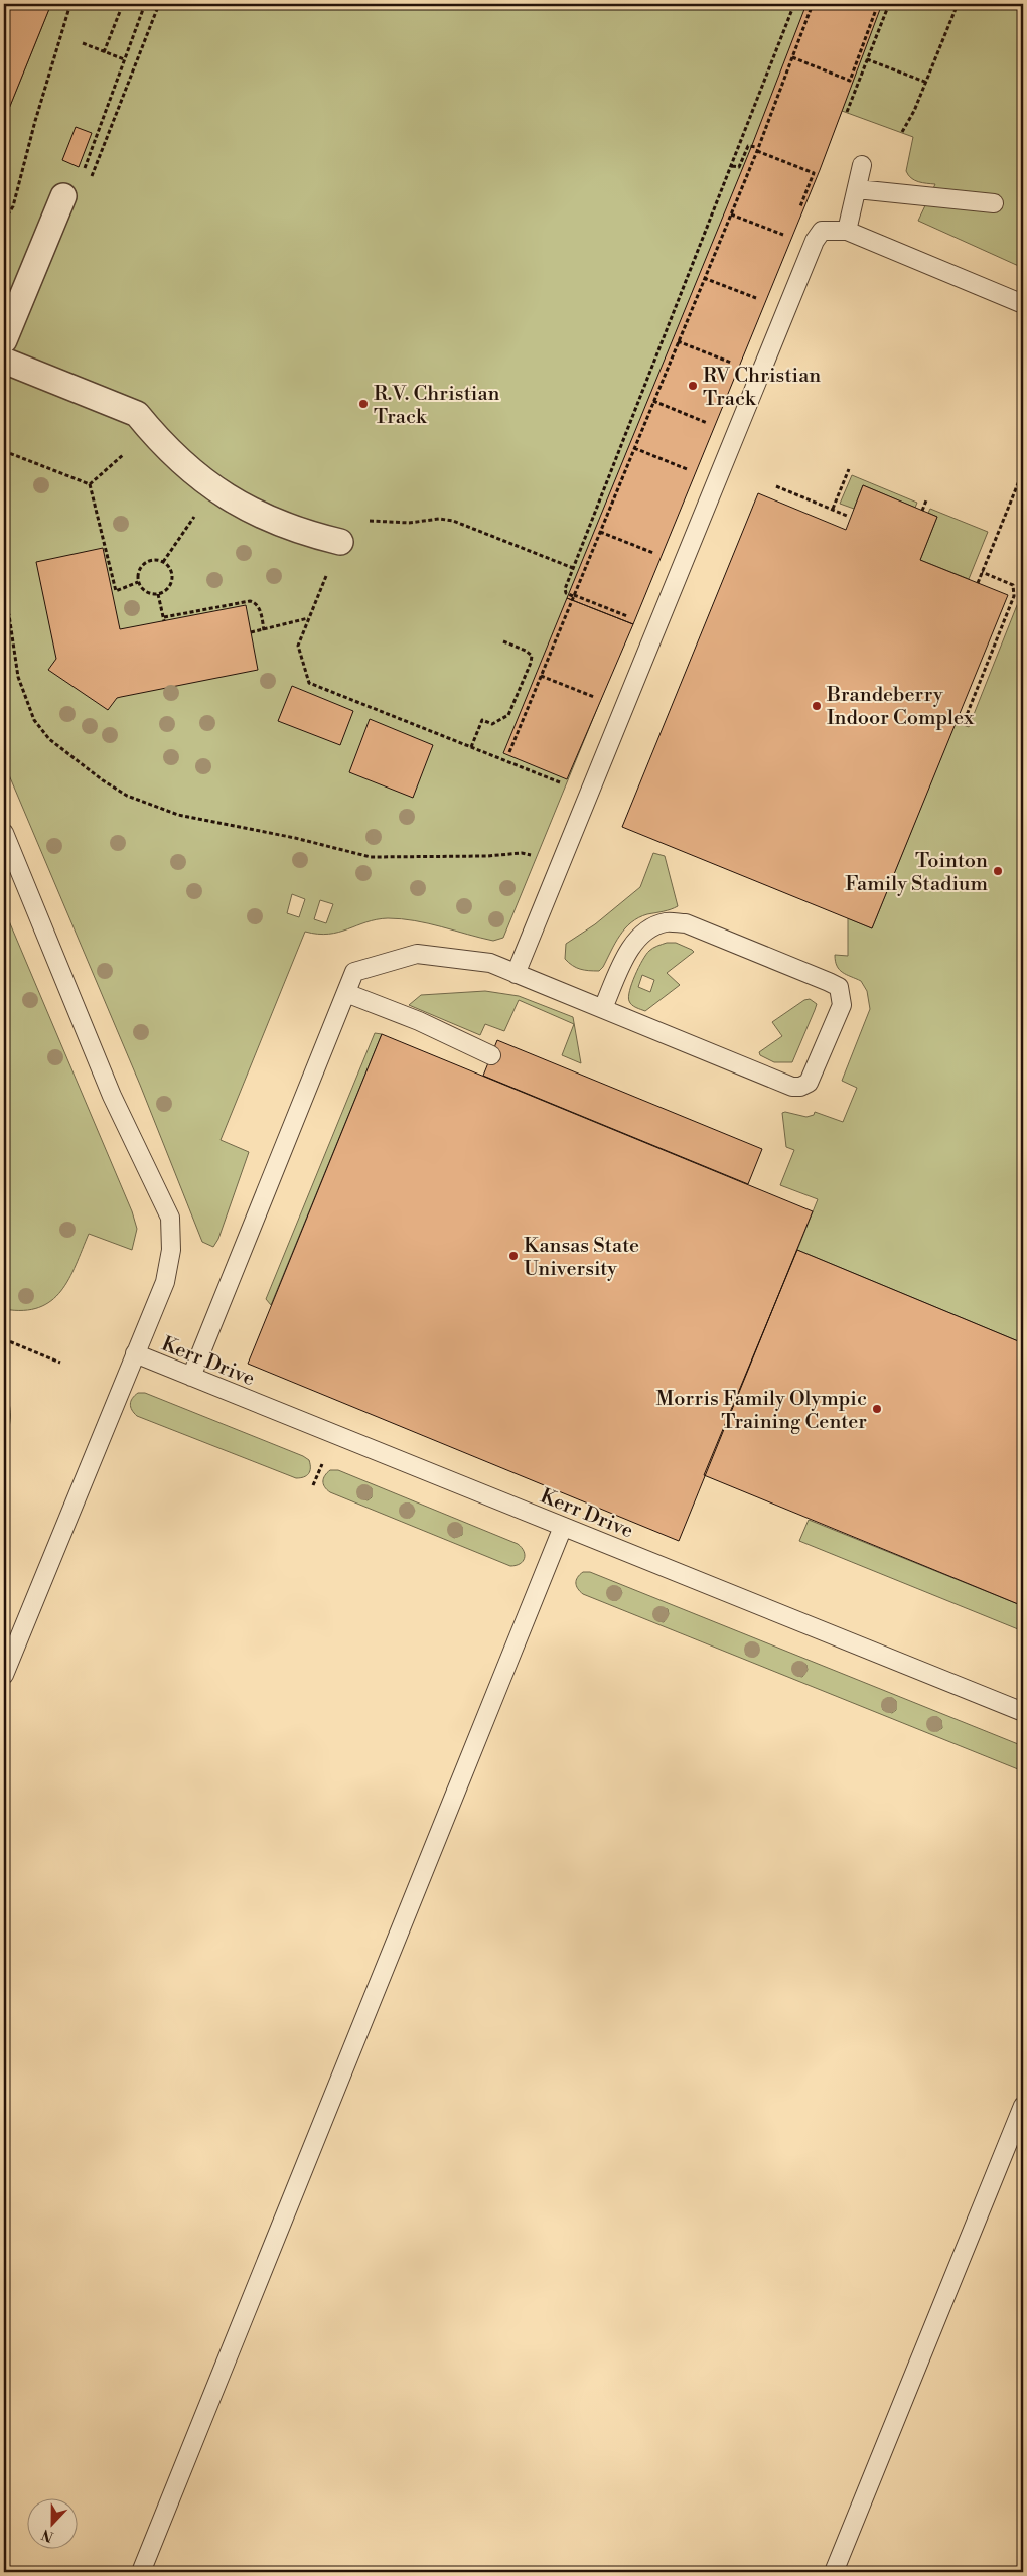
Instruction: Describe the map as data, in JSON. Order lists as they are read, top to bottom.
{
  "streets": {
    "lane": ["Kerr Drive"]
  },
  "places": [
    "RV Christian Track",
    "R.V. Christian Track",
    "Brandeberry Indoor Complex",
    "Tointon Family Stadium",
    "Kansas State University",
    "Morris Family Olympic Training Center"
  ],
  "north": "bottom"
}
